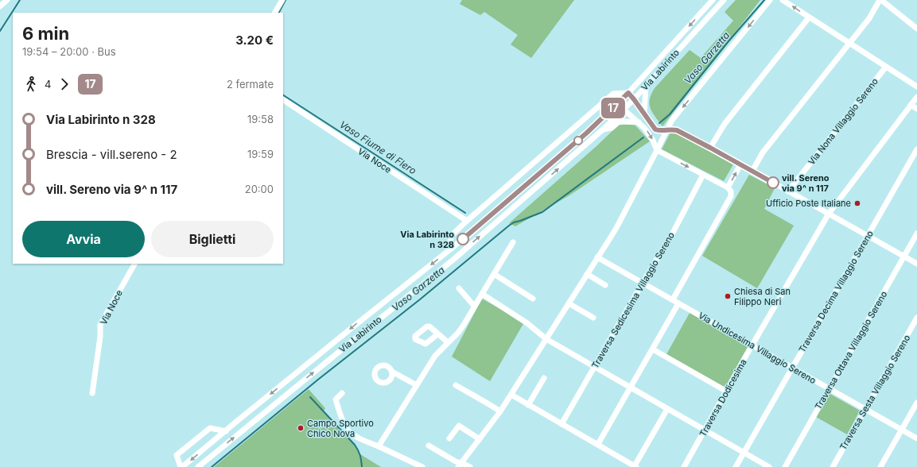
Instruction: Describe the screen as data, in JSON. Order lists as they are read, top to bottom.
{
  "streets": {
    "street": [
      "Via Labirinto",
      "Via Nona Villaggio Sereno",
      "Via Noce",
      "Traversa Decima Villaggio Sereno",
      "Traversa Sedicesima Villaggio Sereno",
      "Via Undicesima Villaggio Sereno",
      "Traversa Ottava Villaggio Sereno",
      "Traversa Sesta Villaggio Sereno",
      "Traversa Dodicesima"
    ]
  },
  "crossings": [
    ["Traversa Decima Villaggio Sereno", "Via Undicesima Villaggio Sereno"],
    ["Traversa Sedicesima Villaggio Sereno", "Via Undicesima Villaggio Sereno"],
    ["Via Undicesima Villaggio Sereno", "Traversa Ottava Villaggio Sereno"],
    ["Via Undicesima Villaggio Sereno", "Traversa Sesta Villaggio Sereno"],
    ["Via Undicesima Villaggio Sereno", "Traversa Dodicesima"]
  ],
  "water": ["Vaso Garzetta", "Vaso Fiume di Flero"],
  "places": [
    "vill. Sereno via 9^ n 117",
    "Ufficio Poste Italiane",
    "Via Labirinto n 328",
    "Chiesa di San Filippo Neri",
    "Campo Sportivo Chico Nova"
  ],
  "lines": ["bus line 17"],
  "page": {
    "on_map": "17",
    "heading": ["6 min", "19:54 – 20:00 · Bus", "3.20 €"],
    "legs": ["4", "17", "2 fermate"],
    "list": [
      {
        "name": "Via Labirinto n 328",
        "value": "19:58"
      },
      {
        "name": "Brescia - vill.sereno - 2",
        "value": "19:59"
      },
      {
        "name": "vill. Sereno via 9^ n 117",
        "value": "20:00"
      }
    ],
    "buttons": ["Avvia", "Biglietti"]
  }
}
